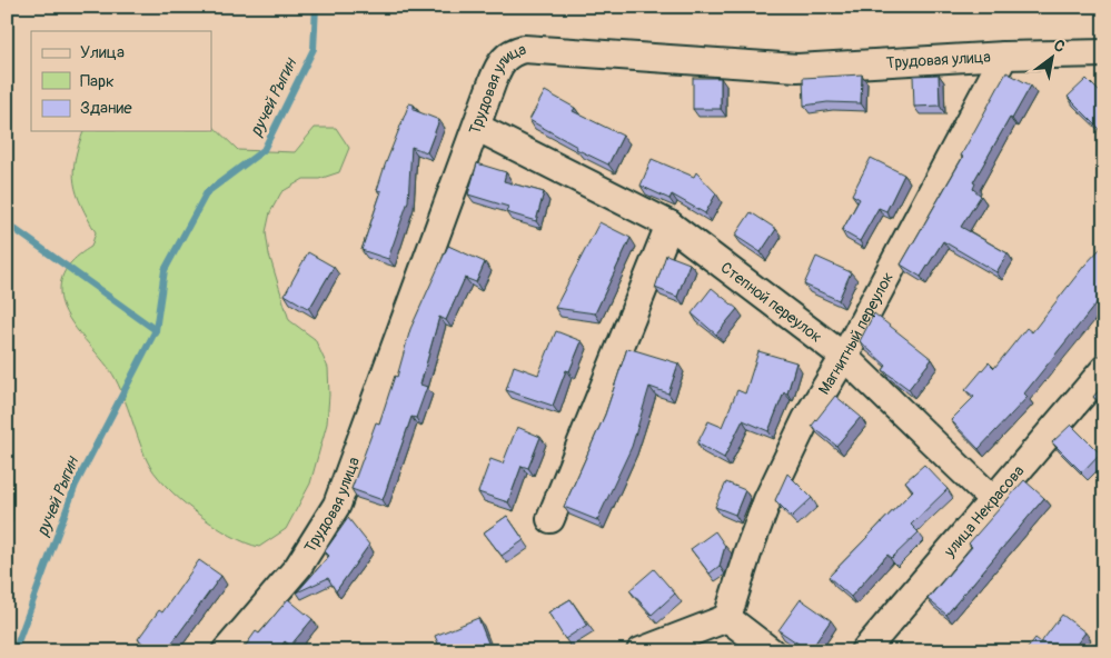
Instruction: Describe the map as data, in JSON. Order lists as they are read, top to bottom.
{
  "streets": {
    "street": [
      "Трудовая улица",
      "Степной переулок",
      "Магнитный переулок",
      "улица Некрасова"
    ]
  },
  "crossings": [
    ["Трудовая улица", "Степной переулок"],
    ["Трудовая улица", "Магнитный переулок"],
    ["Степной переулок", "Магнитный переулок"],
    ["Степной переулок", "улица Некрасова"]
  ],
  "water": ["ручей Рыгин"],
  "legend": ["Улица", "Парк", "Здание"],
  "north": "top right"
}
